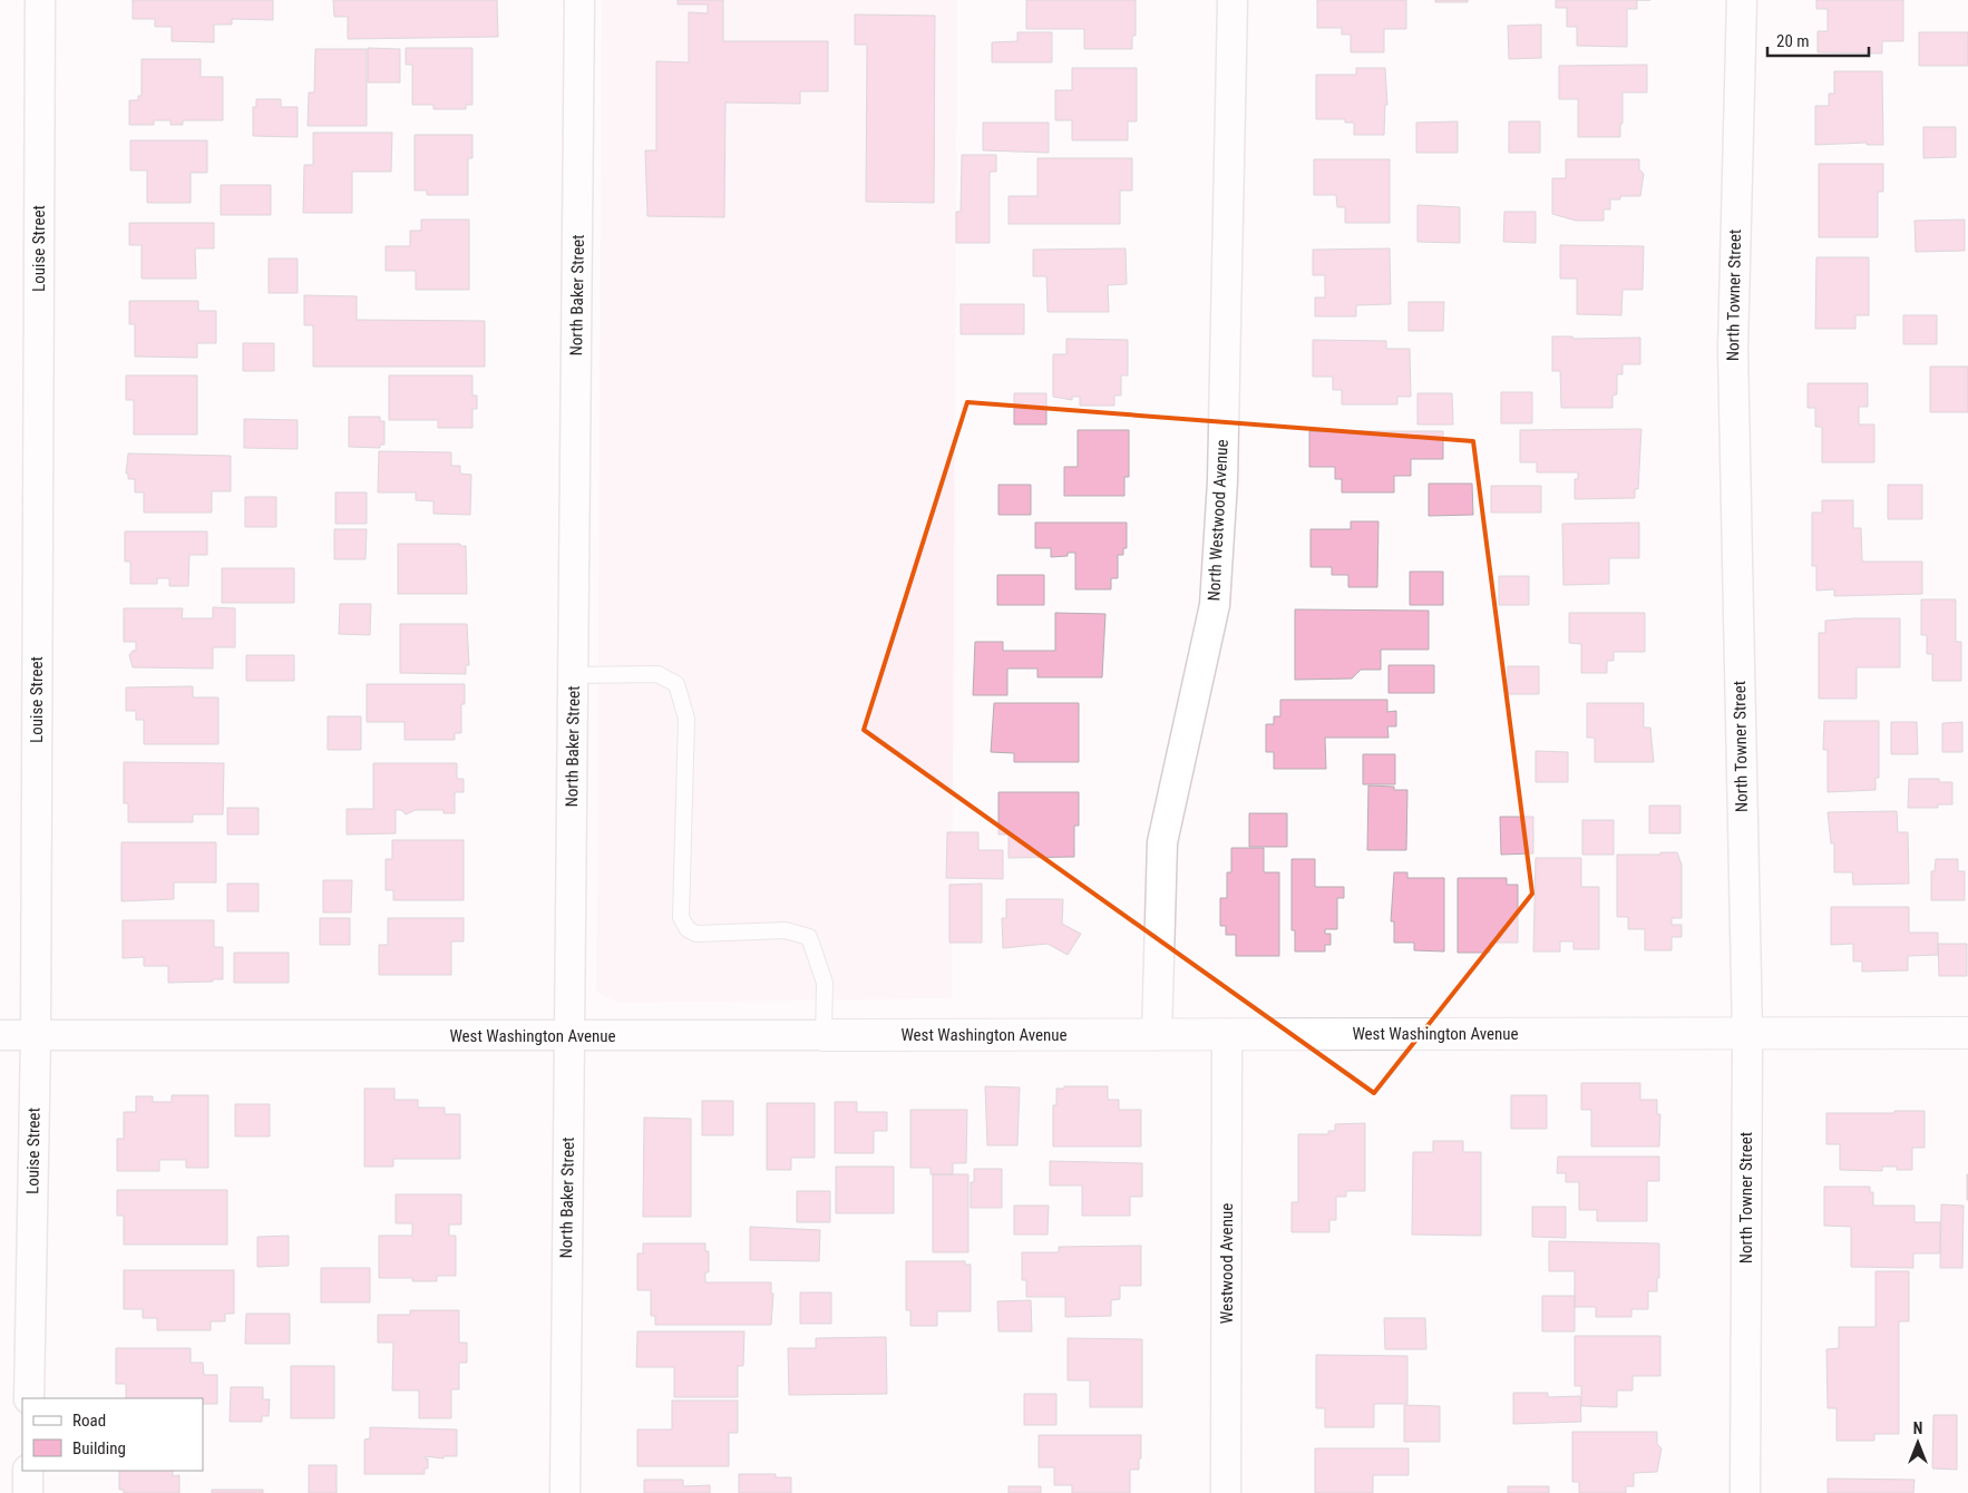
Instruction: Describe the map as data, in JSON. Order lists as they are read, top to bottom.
{
  "streets": {
    "street": [
      "Louise Street",
      "North Baker Street",
      "North Towner Street",
      "North Westwood Avenue",
      "West Washington Avenue",
      "Westwood Avenue"
    ]
  },
  "crossings": [
    ["Louise Street", "West Washington Avenue"],
    ["North Baker Street", "West Washington Avenue"],
    ["North Towner Street", "West Washington Avenue"],
    ["North Westwood Avenue", "West Washington Avenue"],
    ["West Washington Avenue", "Westwood Avenue"]
  ],
  "legend": ["Road", "Building"],
  "scale_bar": "20 m",
  "north": "top"
}
